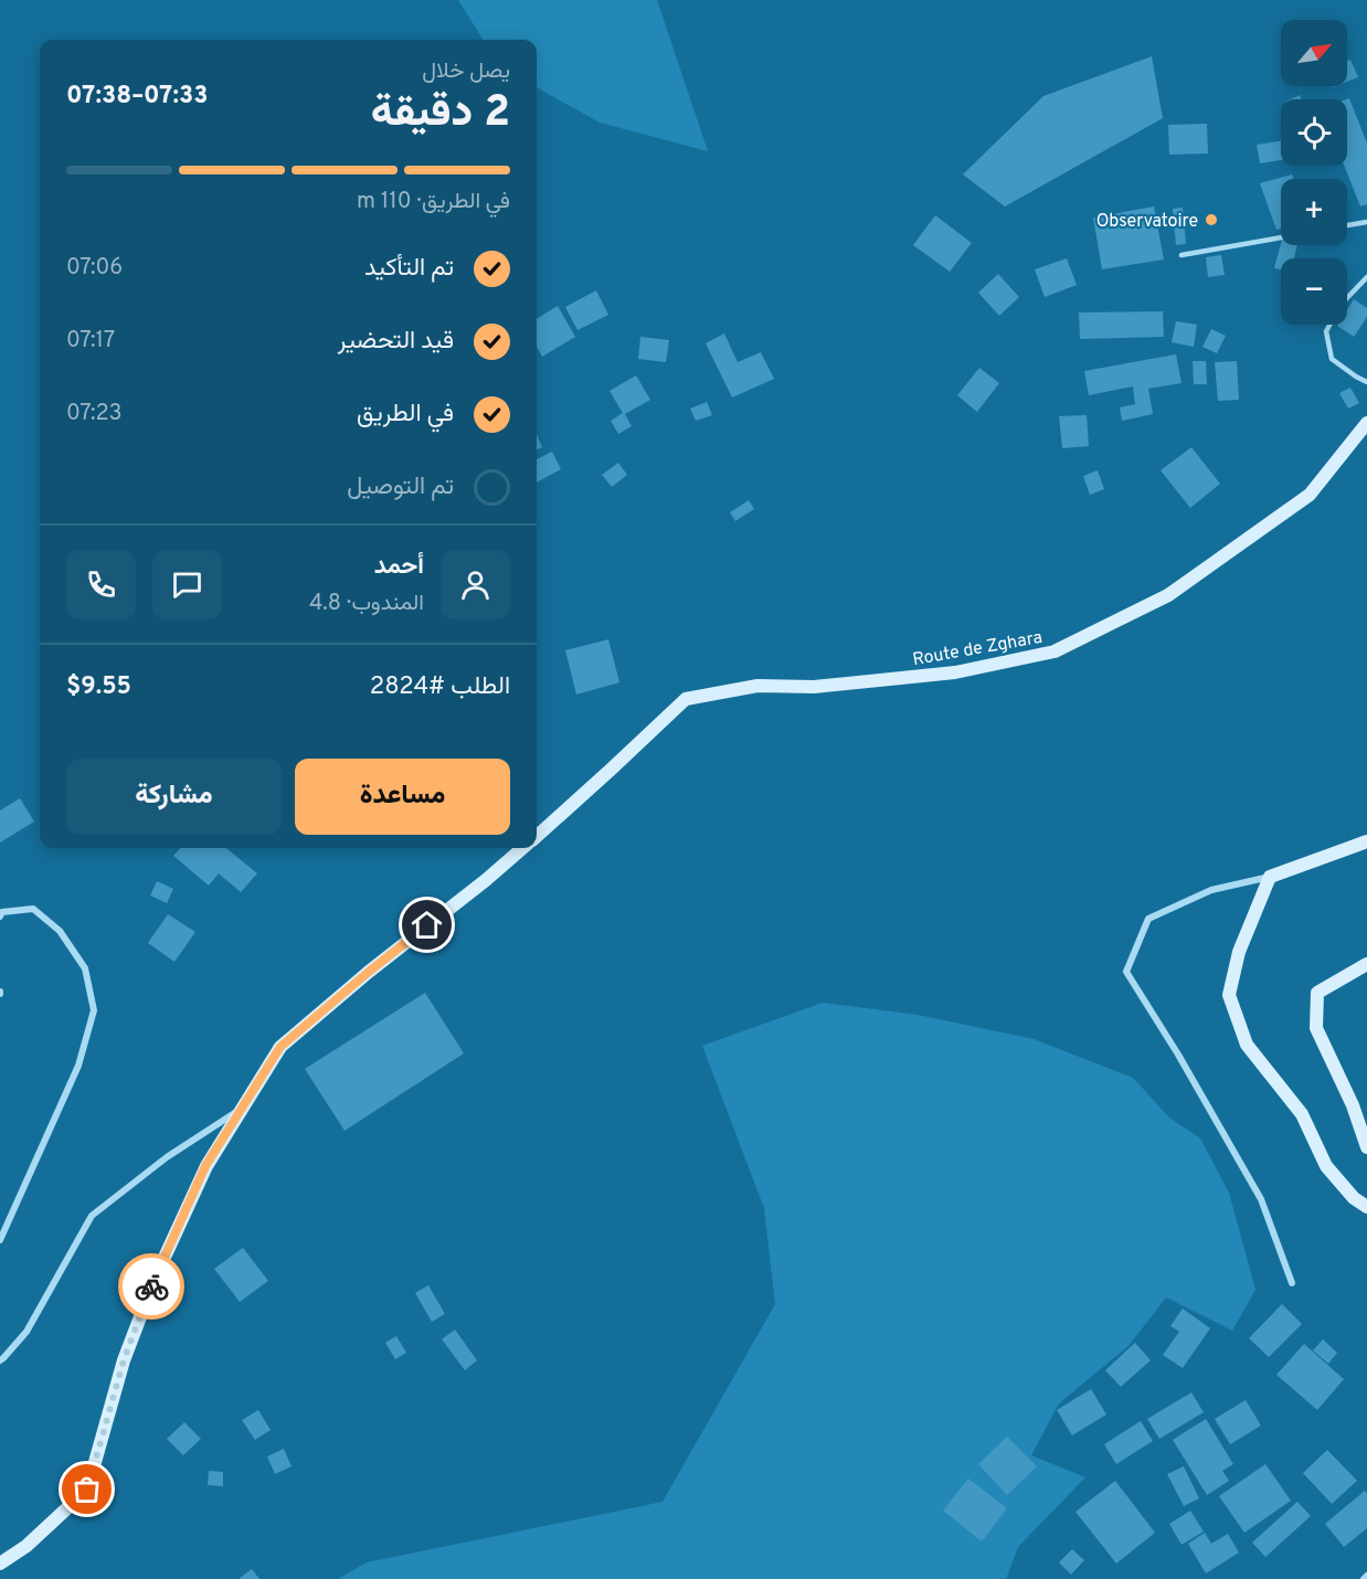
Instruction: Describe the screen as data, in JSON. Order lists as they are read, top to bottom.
{
  "streets": {
    "street": ["Route de Zghara"]
  },
  "places": ["Observatoire"],
  "north": "top right",
  "page": {
    "map_buttons": ["+", "−"],
    "heading": ["2 دقيقة", "يصل خلال", "07:33–07:38"],
    "panel": [
      "أحمد",
      "المندوب · 4.8",
      "الطلب #2824",
      "$9.55"
    ],
    "bar": "في الطريق · 110 m",
    "list": [
      ["تم التأكيد", "07:06"],
      ["قيد التحضير", "07:17"],
      ["في الطريق", "07:23"],
      "تم التوصيل"
    ],
    "buttons": ["مساعدة", "مشاركة"]
  }
}
